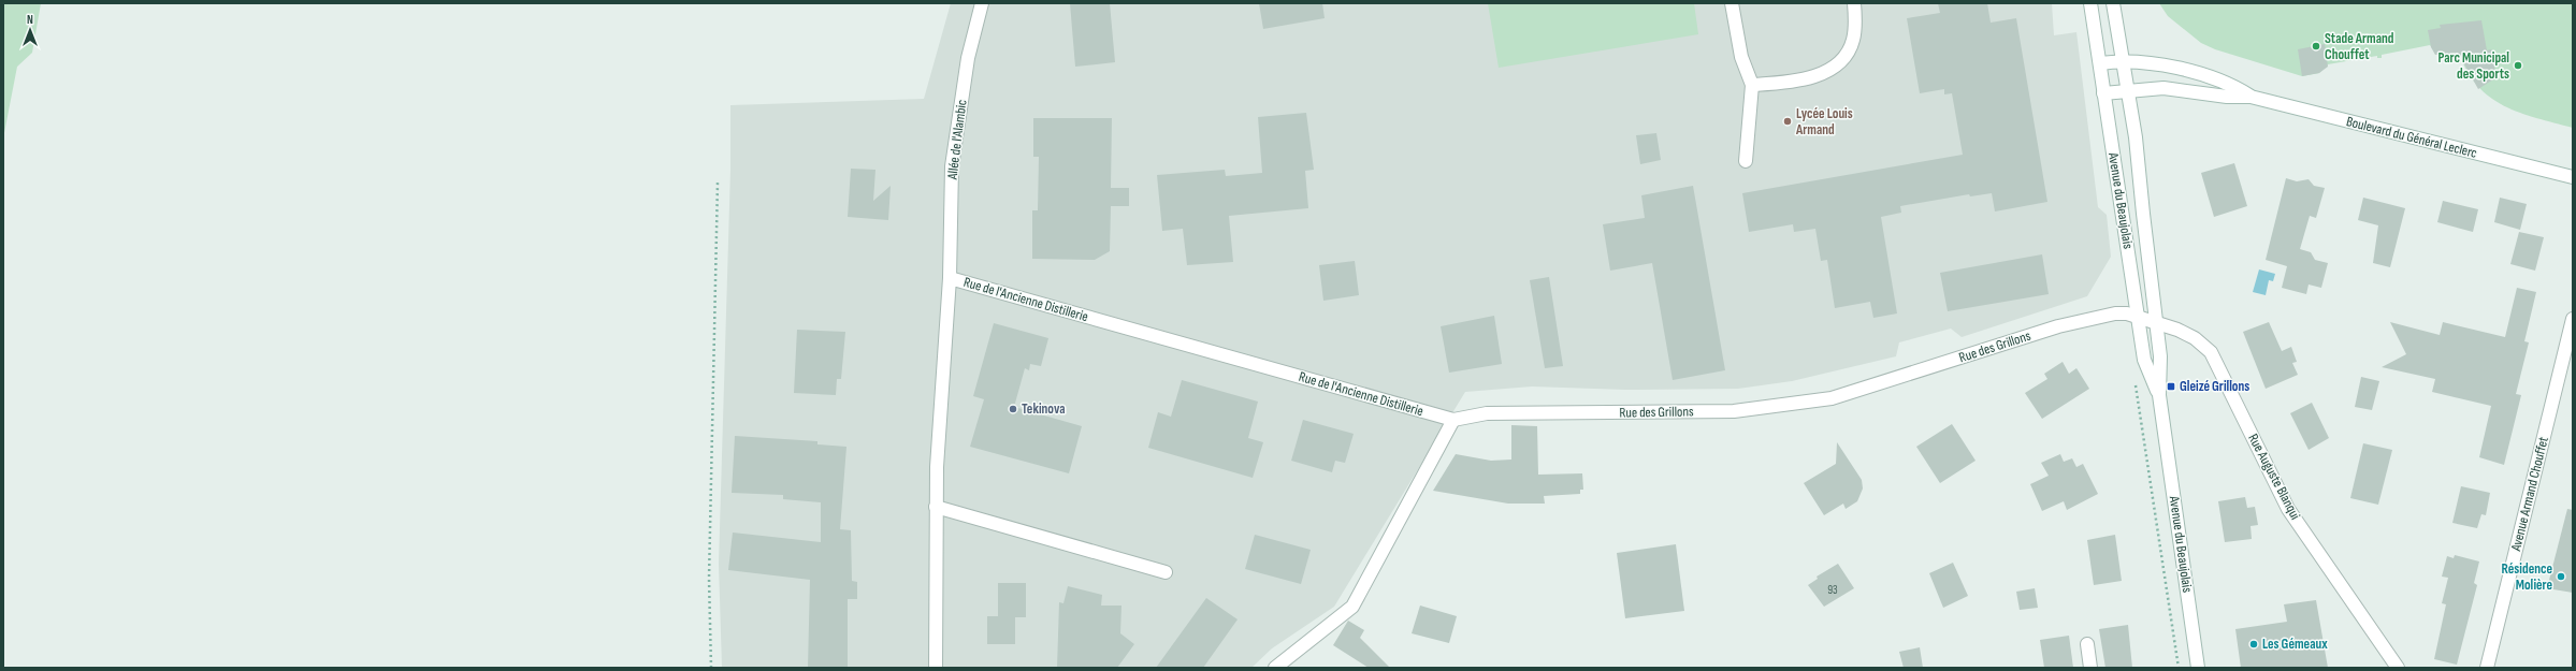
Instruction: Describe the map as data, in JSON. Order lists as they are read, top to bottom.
{
  "streets": {
    "street": [
      "Boulevard du Général Leclerc",
      "Allée de l'Alambic",
      "Avenue du Beaujolais",
      "Rue de l'Ancienne Distillerie",
      "Rue des Grillons",
      "Rue Auguste Blanqui",
      "Avenue Armand Chouffet"
    ]
  },
  "crossings": [
    ["Boulevard du Général Leclerc", "Avenue du Beaujolais"],
    ["Allée de l'Alambic", "Rue de l'Ancienne Distillerie"],
    ["Avenue du Beaujolais", "Rue des Grillons"],
    ["Avenue du Beaujolais", "Rue Auguste Blanqui"],
    ["Rue de l'Ancienne Distillerie", "Rue des Grillons"],
    ["Rue des Grillons", "Rue Auguste Blanqui"]
  ],
  "places": {
    "other": [
      "Stade Armand Chouffet",
      "Parc Municipal des Sports",
      "Lycée Louis Armand",
      "Tekinova",
      "Résidence Molière",
      "Les Gémeaux"
    ],
    "transit": ["Gleizé Grillons"]
  },
  "house_numbers": ["93"],
  "north": "top"
}
